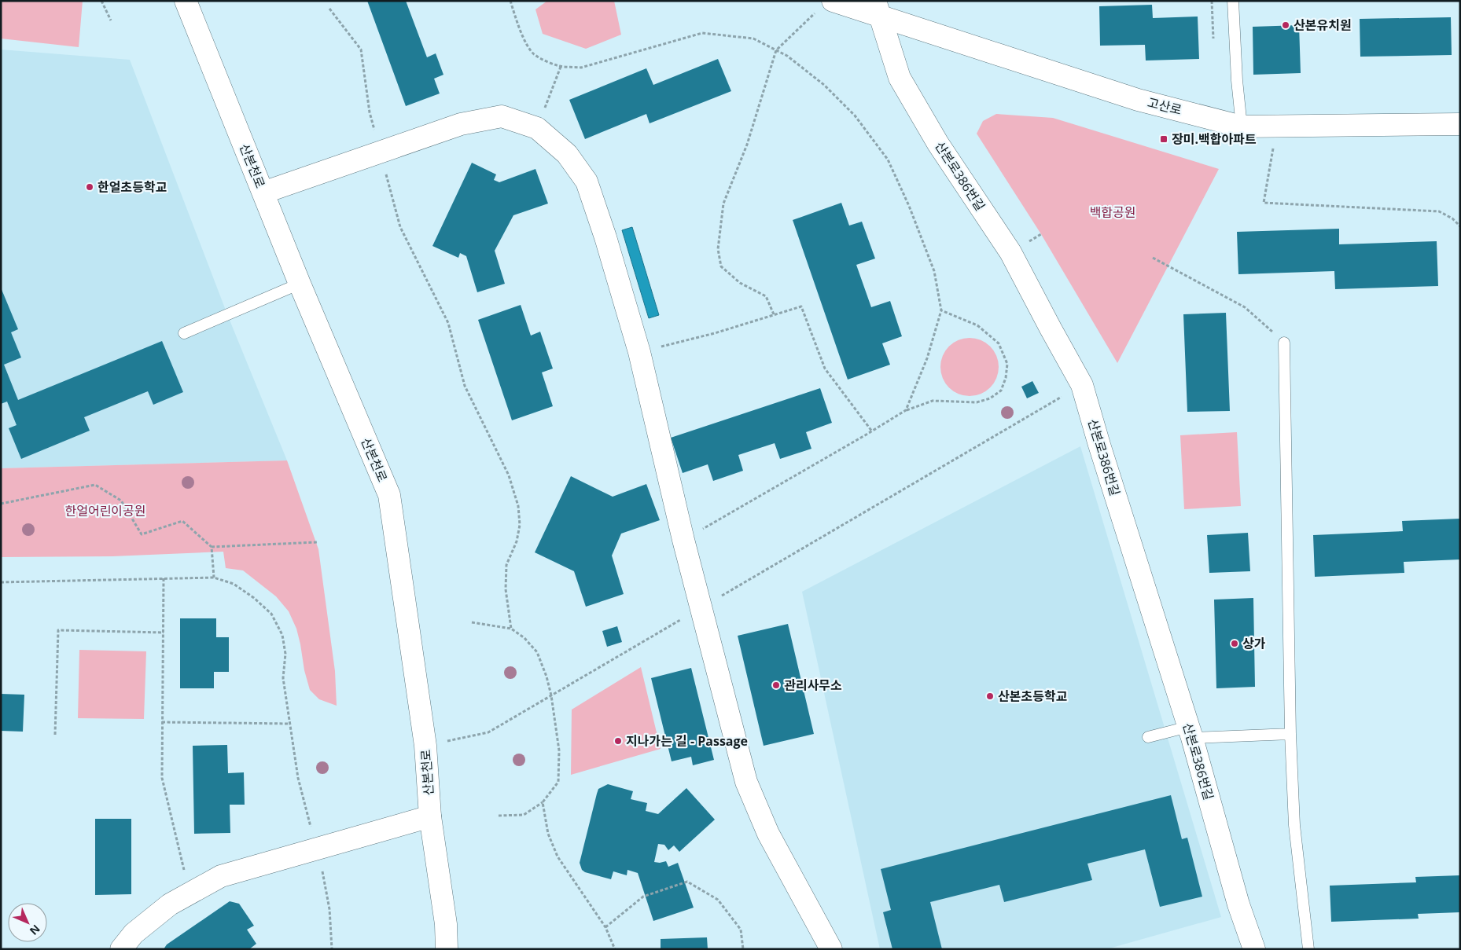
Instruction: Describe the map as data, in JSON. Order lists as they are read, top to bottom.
{
  "streets": {
    "street": ["고산로", "산본천로", "산본로386번길"]
  },
  "crossings": [
    ["고산로", "산본로386번길"]
  ],
  "parks": ["백합공원", "한얼어린이공원"],
  "places": {
    "other": [
      "산본유치원",
      "한얼초등학교",
      "상가",
      "관리사무소",
      "산본초등학교",
      "지나가는 길 - Passage"
    ],
    "transit": ["장미.백합아파트"]
  },
  "north": "bottom right"
}
